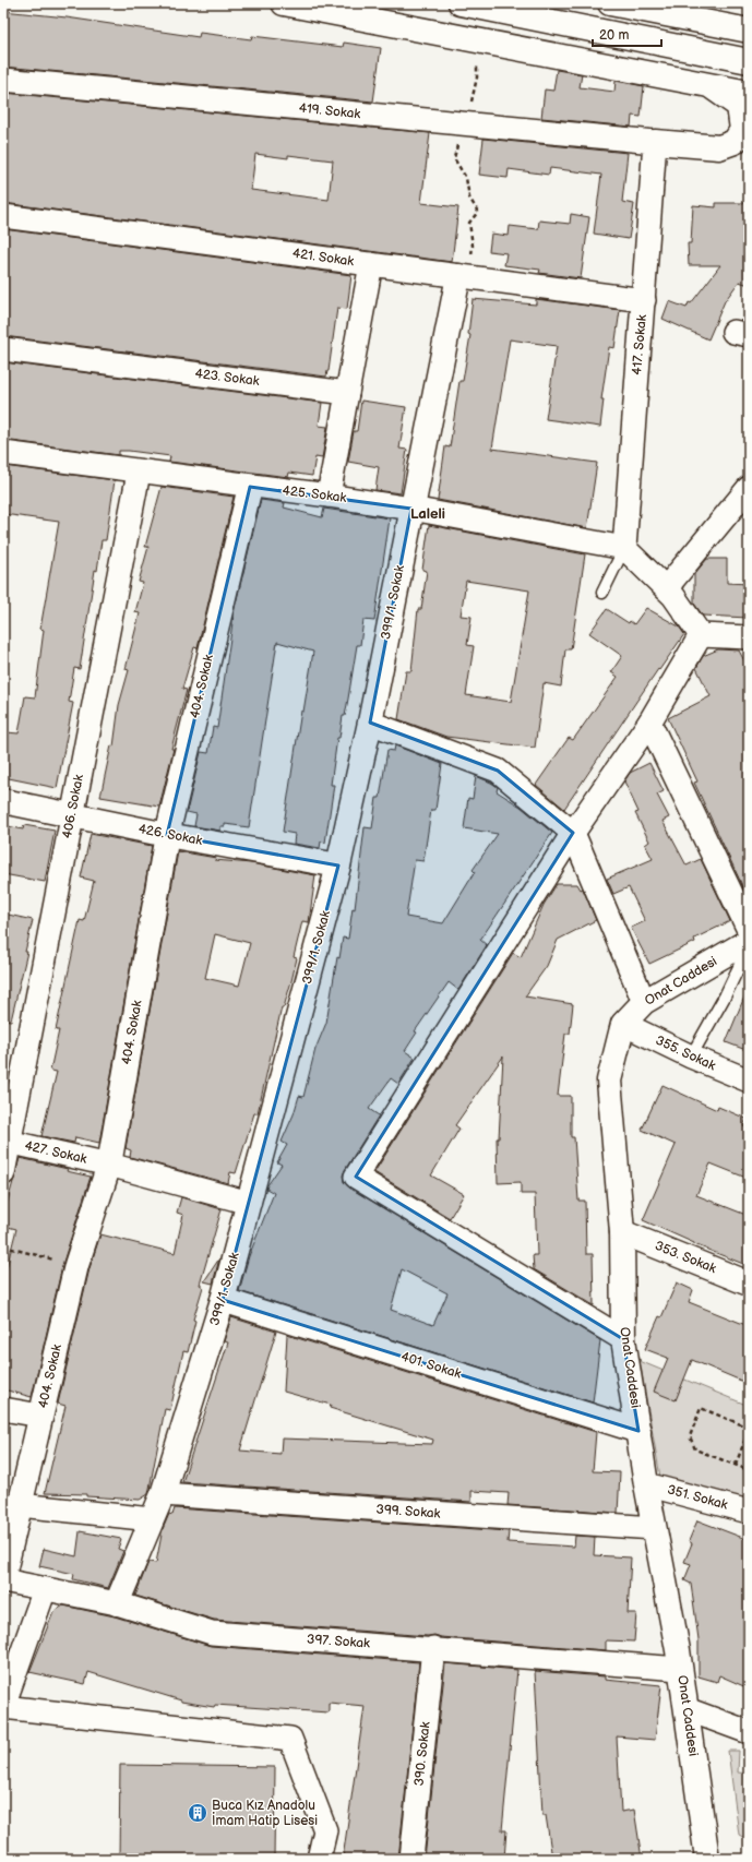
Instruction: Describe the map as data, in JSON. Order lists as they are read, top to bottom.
{
  "streets": {
    "street": [
      "419. Sokak",
      "421. Sokak",
      "417. Sokak",
      "423. Sokak",
      "425. Sokak",
      "399/1. Sokak",
      "404. Sokak",
      "406. Sokak",
      "426. Sokak",
      "Onat Caddesi",
      "355. Sokak",
      "427. Sokak",
      "353. Sokak",
      "401. Sokak",
      "351. Sokak",
      "399. Sokak",
      "397. Sokak",
      "390. Sokak"
    ]
  },
  "crossings": [
    ["419. Sokak", "417. Sokak"],
    ["421. Sokak", "417. Sokak"],
    ["421. Sokak", "399/1. Sokak"],
    ["417. Sokak", "425. Sokak"],
    ["425. Sokak", "399/1. Sokak"],
    ["425. Sokak", "404. Sokak"],
    ["425. Sokak", "406. Sokak"],
    ["399/1. Sokak", "426. Sokak"],
    ["399/1. Sokak", "427. Sokak"],
    ["399/1. Sokak", "401. Sokak"],
    ["399/1. Sokak", "399. Sokak"],
    ["399/1. Sokak", "397. Sokak"],
    ["404. Sokak", "426. Sokak"],
    ["404. Sokak", "427. Sokak"],
    ["406. Sokak", "426. Sokak"],
    ["406. Sokak", "427. Sokak"],
    ["Onat Caddesi", "355. Sokak"],
    ["Onat Caddesi", "353. Sokak"],
    ["Onat Caddesi", "401. Sokak"],
    ["Onat Caddesi", "351. Sokak"],
    ["Onat Caddesi", "399. Sokak"],
    ["Onat Caddesi", "397. Sokak"],
    ["397. Sokak", "390. Sokak"]
  ],
  "districts": ["Laleli"],
  "places": {
    "building": ["Buca Kız Anadolu İmam Hatip Lisesi"]
  },
  "scale_bar": "20 m"
}
